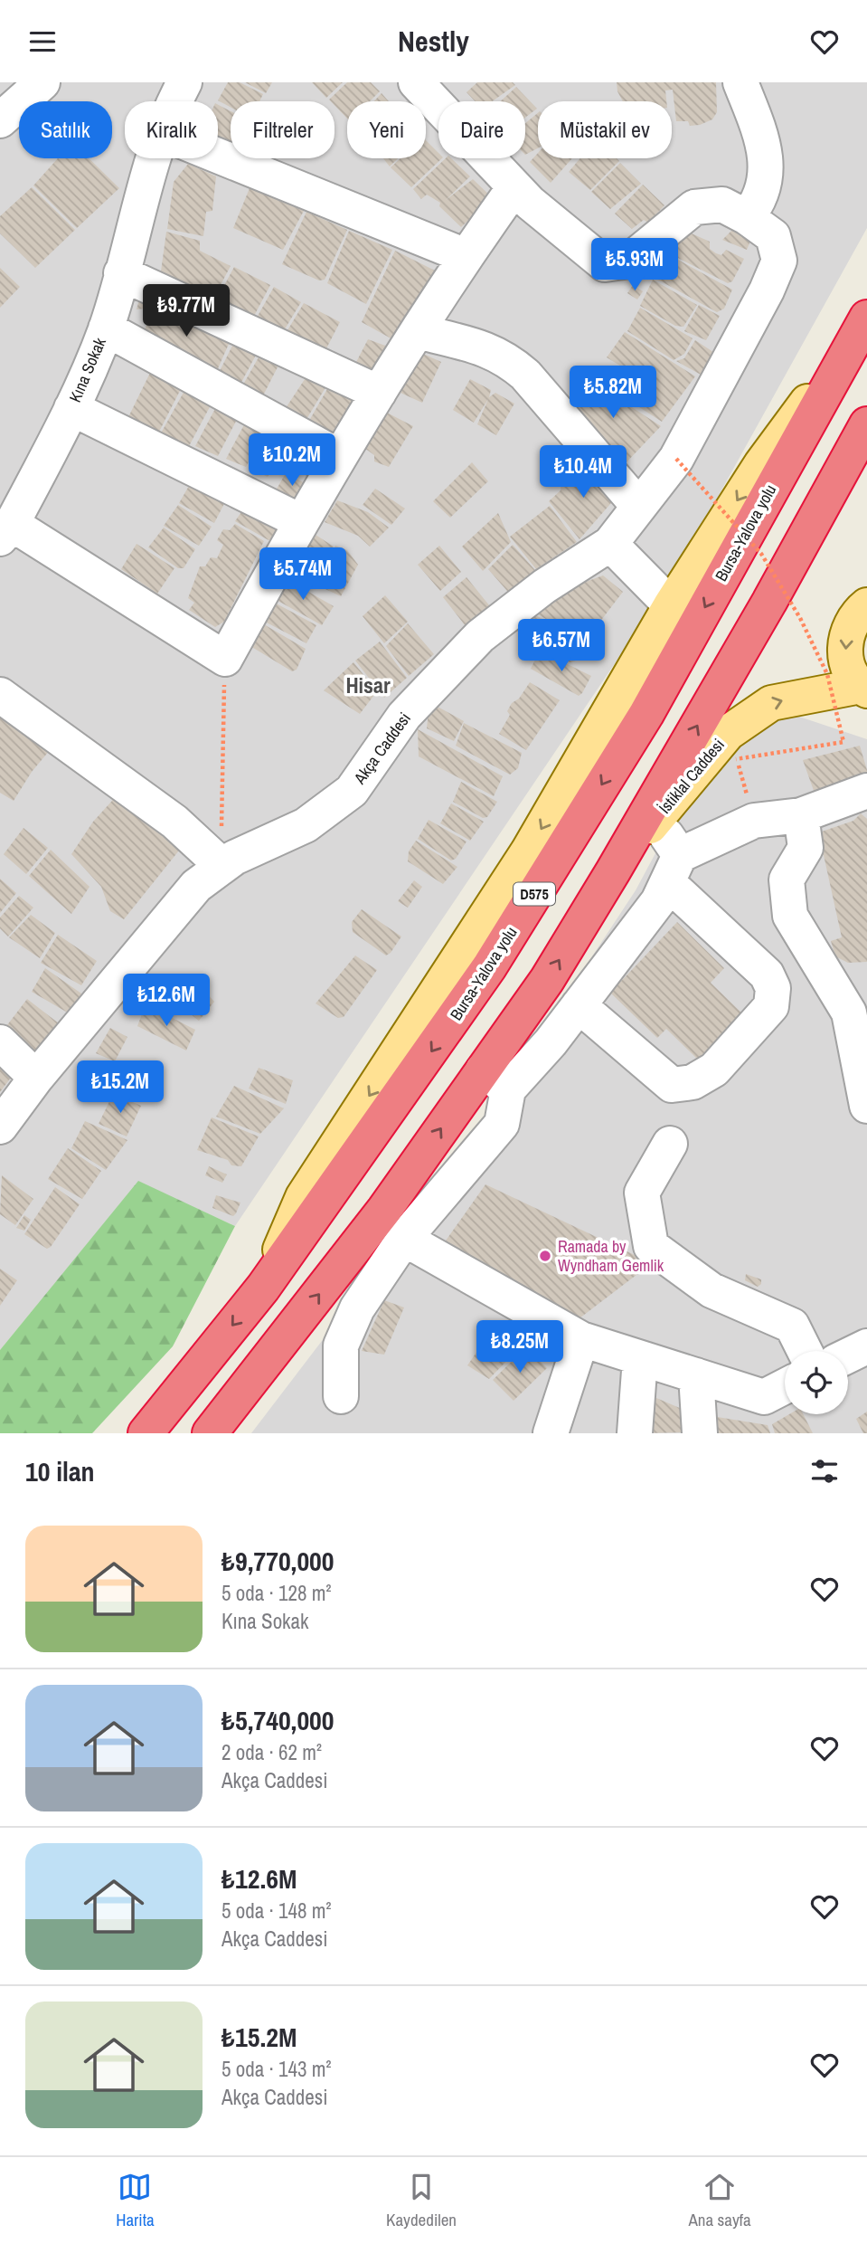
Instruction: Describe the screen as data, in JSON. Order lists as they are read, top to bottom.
{
  "streets": {
    "highway": ["Bursa-Yalova yolu", "D575"],
    "main road": ["İstiklal Caddesi"],
    "street": ["Kına Sokak", "Akça Caddesi"]
  },
  "districts": ["Hisar"],
  "places": ["Ramada by Wyndham Gemlik"],
  "page": {
    "header": "Nestly",
    "chip": [
      "Satılık",
      "Kiralık",
      "Filtreler",
      "Yeni",
      "Daire",
      "Müstakil ev"
    ],
    "price": [
      "₺5.93M",
      "₺9.77M",
      "₺5.82M",
      "₺10.2M",
      "₺10.4M",
      "₺5.74M",
      "₺6.57M",
      "₺12.6M",
      "₺15.2M",
      "₺8.25M"
    ],
    "heading": "10 ilan",
    "list": [
      {
        "name": "₺9,770,000",
        "note": "5 oda · 128 m² · Kına Sokak"
      },
      {
        "name": "₺5,740,000",
        "note": "2 oda · 62 m² · Akça Caddesi"
      },
      {
        "name": "₺12.6M",
        "note": "5 oda · 148 m² · Akça Caddesi"
      },
      {
        "name": "₺15.2M",
        "note": "5 oda · 143 m² · Akça Caddesi"
      }
    ],
    "tabs": ["Harita", "Kaydedilen", "Ana sayfa"]
  }
}
